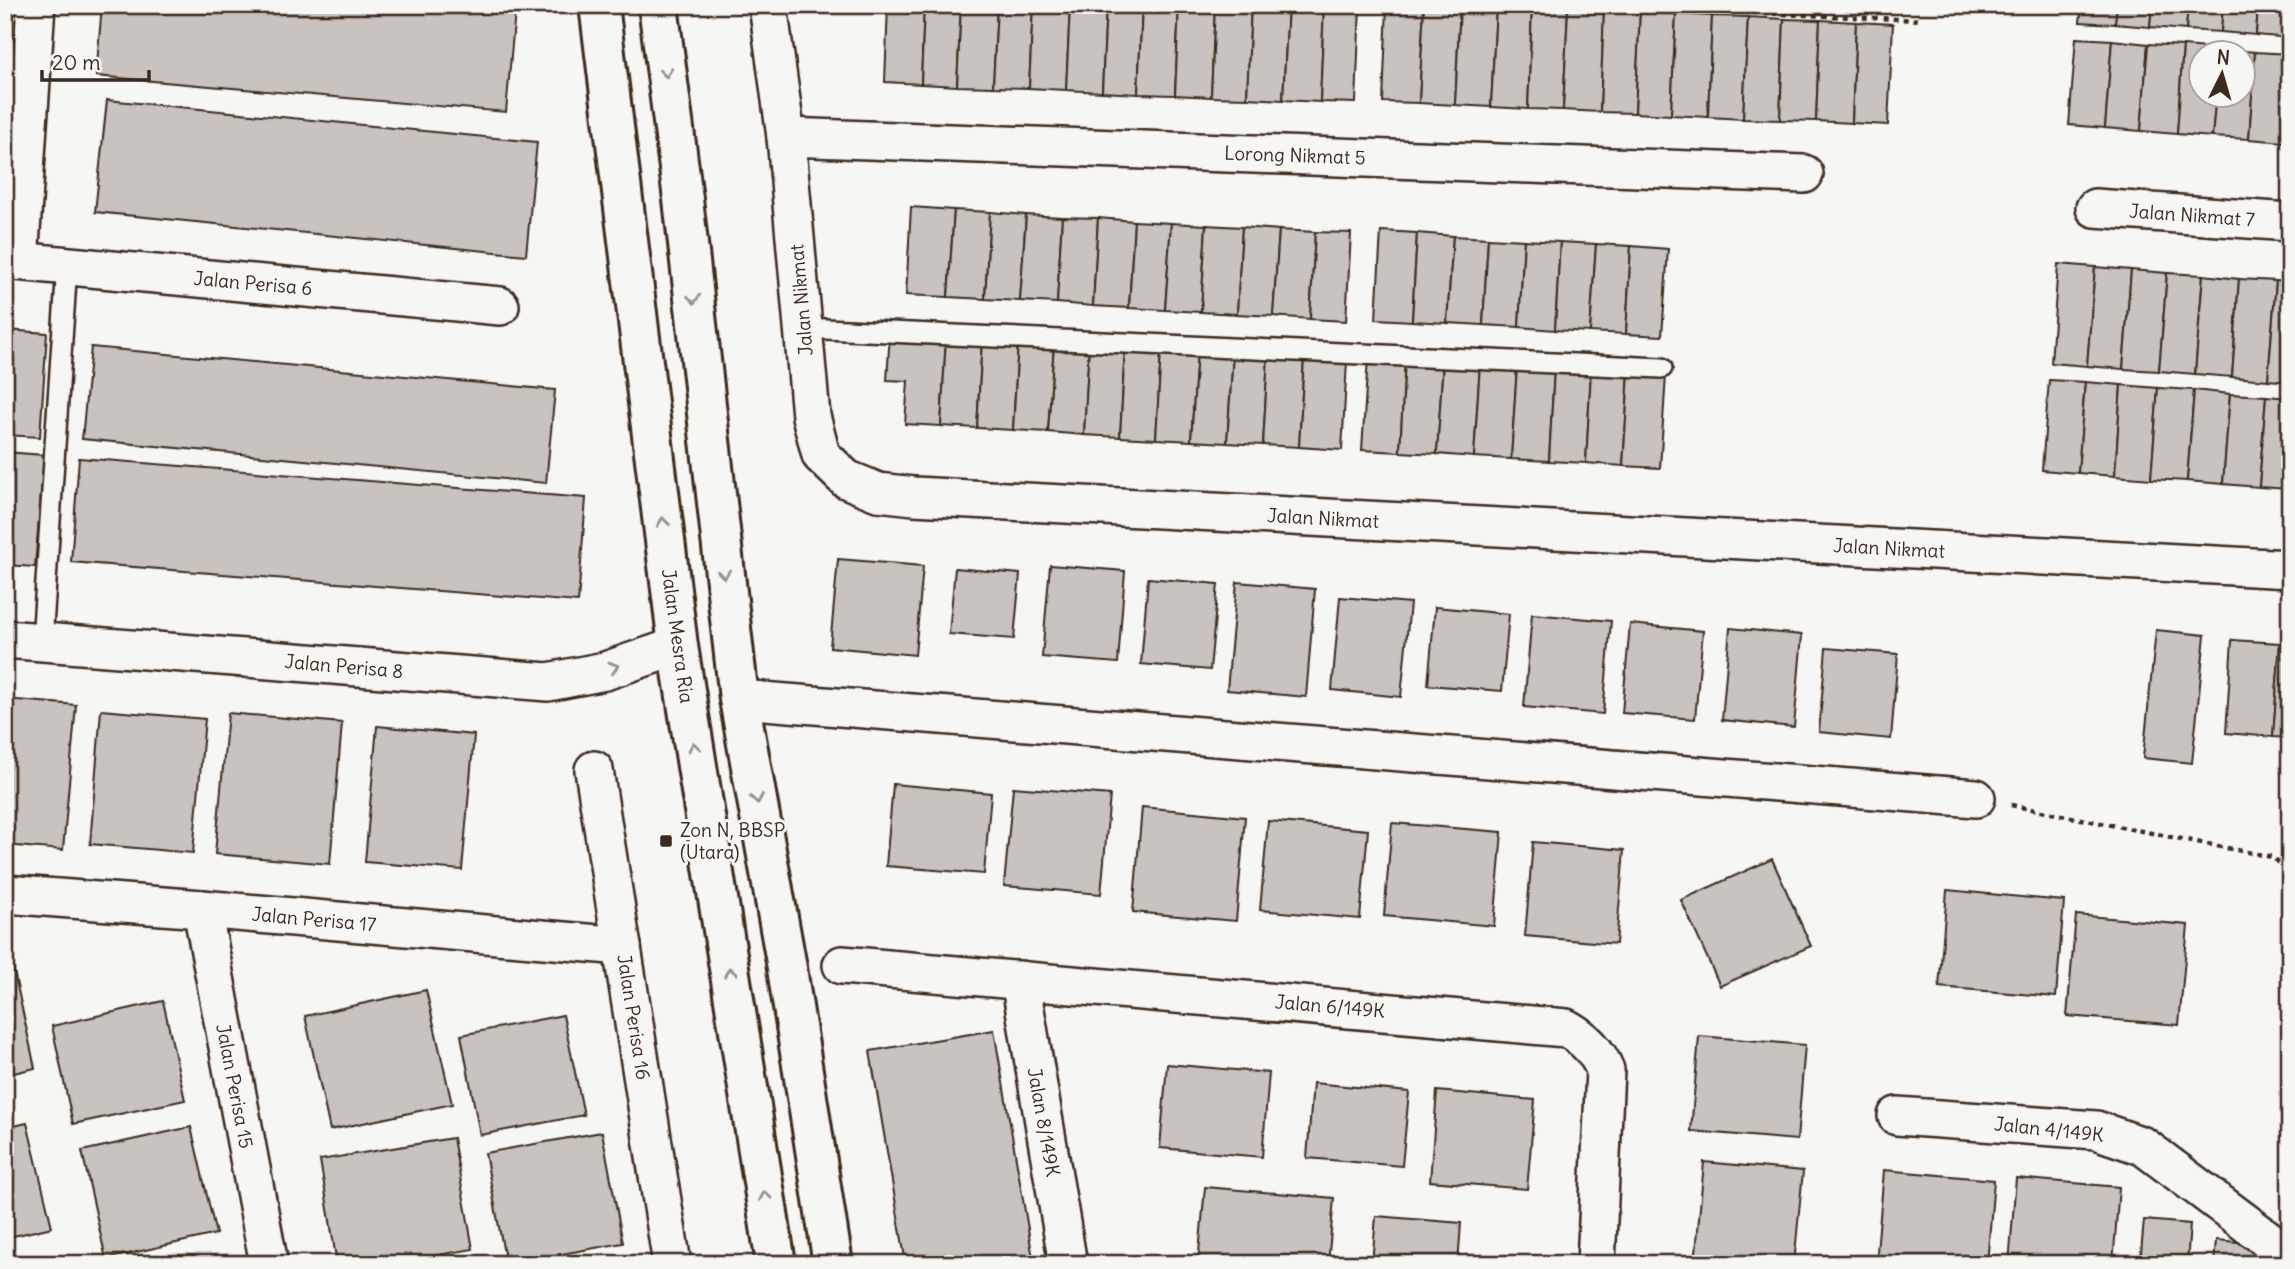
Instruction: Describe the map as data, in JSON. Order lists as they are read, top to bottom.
{
  "streets": {
    "main road": ["Jalan Mesra Ria"],
    "street": [
      "Lorong Nikmat 5",
      "Jalan Nikmat 7",
      "Jalan Perisa 6",
      "Jalan Nikmat",
      "Jalan Perisa 8",
      "Jalan Perisa 17",
      "Jalan 6/149K",
      "Jalan Perisa 16",
      "Jalan Perisa 15",
      "Jalan 8/149K",
      "Jalan 4/149K"
    ]
  },
  "crossings": [
    ["Lorong Nikmat 5", "Jalan Nikmat"],
    ["Jalan Mesra Ria", "Jalan Perisa 8"],
    ["Jalan Perisa 17", "Jalan Perisa 16"],
    ["Jalan Perisa 17", "Jalan Perisa 15"],
    ["Jalan 6/149K", "Jalan 8/149K"]
  ],
  "one_way": ["Jalan Perisa 8"],
  "places": {
    "transit": ["Zon N, BBSP (Utara)"]
  },
  "scale_bar": "20 m",
  "north": "top"
}
